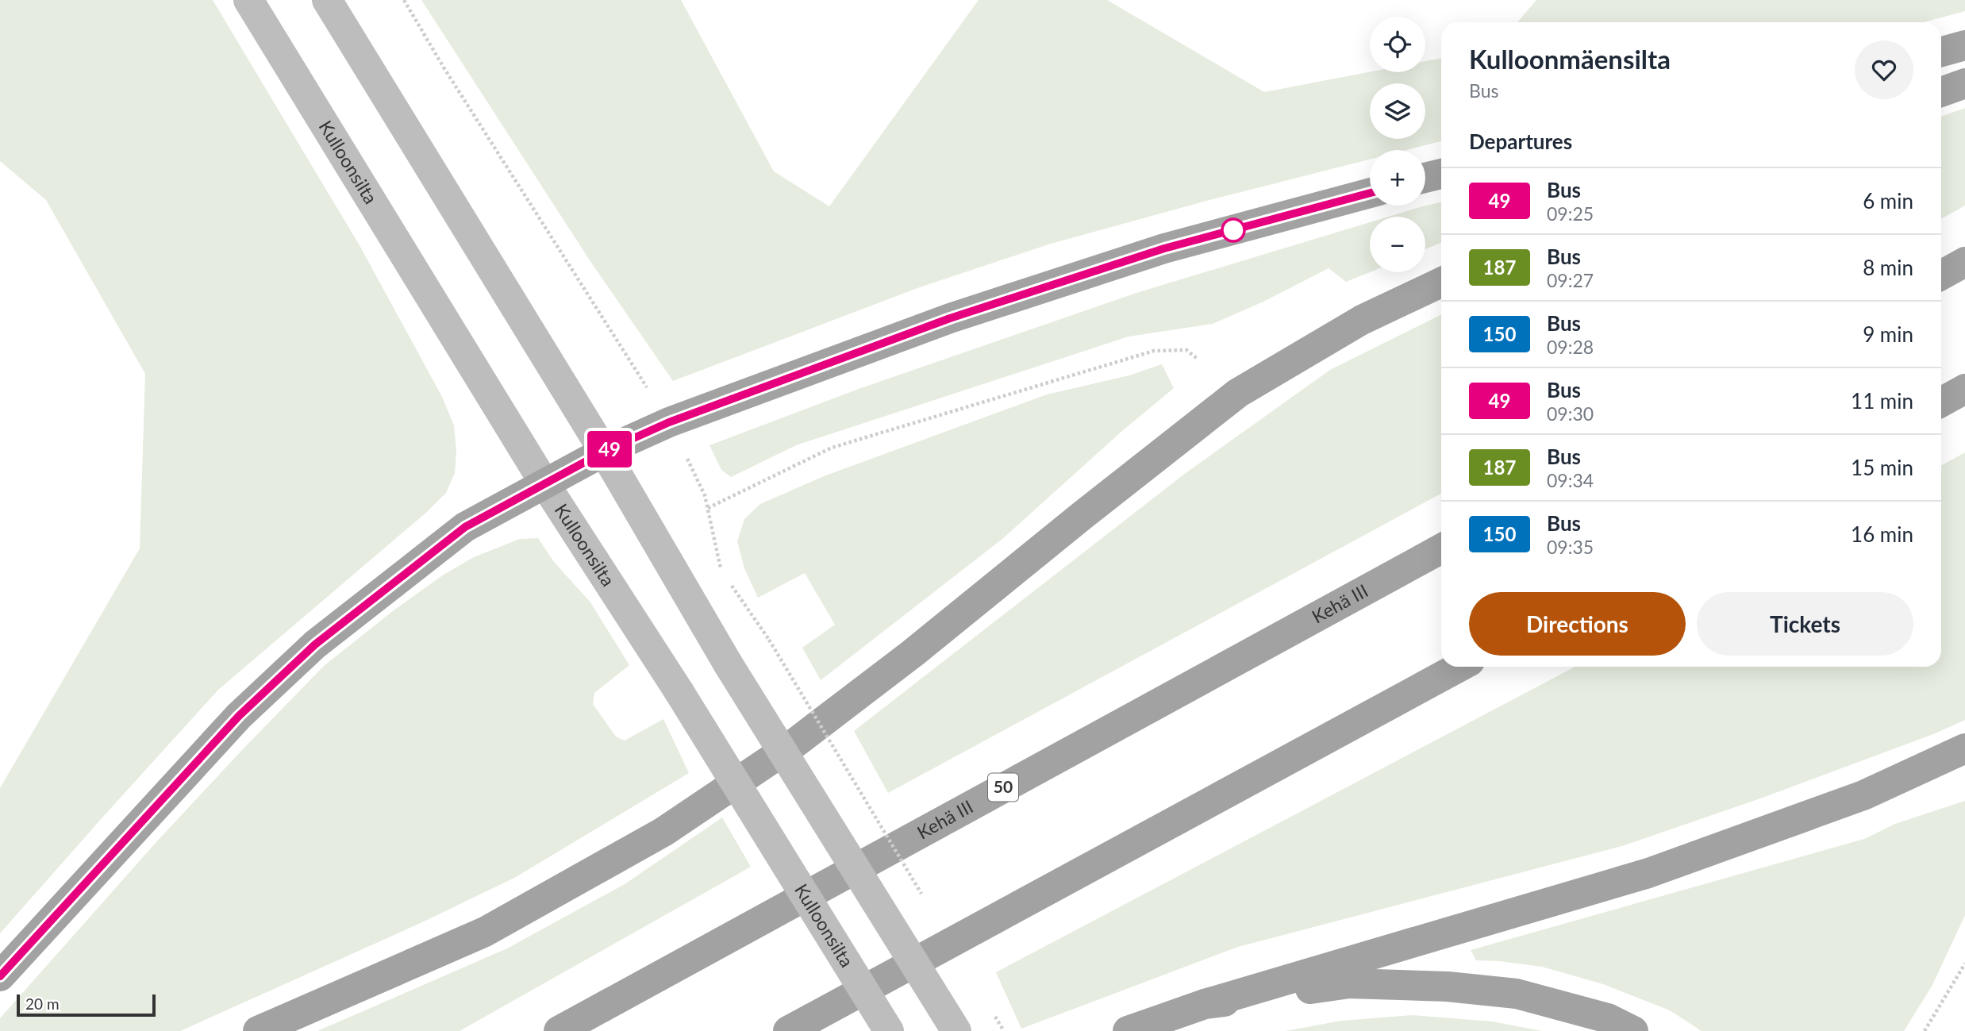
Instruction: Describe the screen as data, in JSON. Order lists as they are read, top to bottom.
{
  "streets": {
    "highway": ["Kehä III", "50"],
    "main road": ["Kulloonsilta"]
  },
  "lines": ["bus line 49"],
  "scale_bar": "20 m",
  "page": {
    "on_map": "49",
    "map_buttons": ["+", "−"],
    "heading": [
      ["Kulloonmäensilta", "Bus"],
      "Departures"
    ],
    "list": [
      {
        "mark": "49",
        "name": "Bus",
        "note": "09:25",
        "value": "6 min"
      },
      {
        "mark": "187",
        "name": "Bus",
        "note": "09:27",
        "value": "8 min"
      },
      {
        "mark": "150",
        "name": "Bus",
        "note": "09:28",
        "value": "9 min"
      },
      {
        "mark": "49",
        "name": "Bus",
        "note": "09:30",
        "value": "11 min"
      },
      {
        "mark": "187",
        "name": "Bus",
        "note": "09:34",
        "value": "15 min"
      },
      {
        "mark": "150",
        "name": "Bus",
        "note": "09:35",
        "value": "16 min"
      }
    ],
    "buttons": ["Directions", "Tickets"],
    "scale": "20 m"
  }
}
